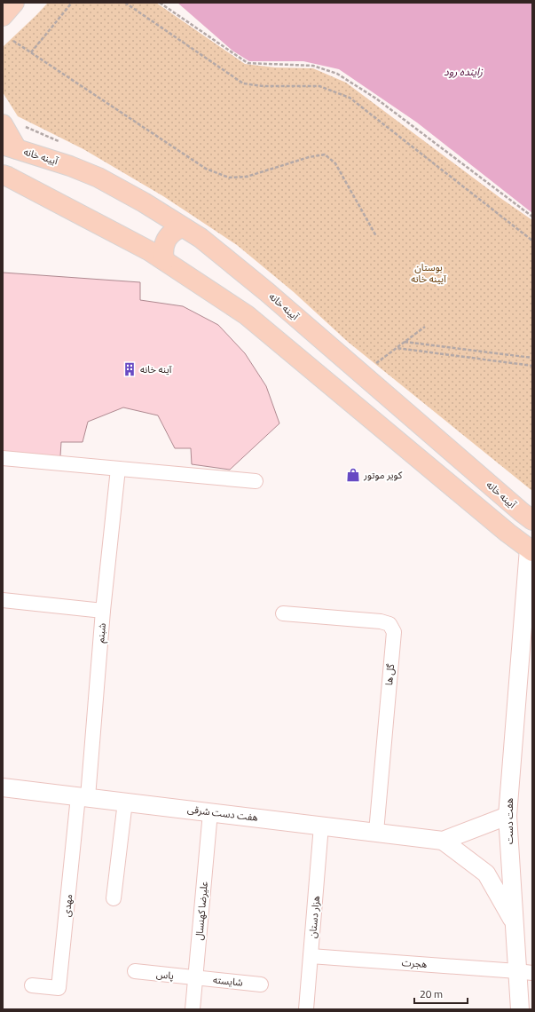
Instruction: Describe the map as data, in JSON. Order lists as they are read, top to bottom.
{
  "streets": {
    "main road": ["آیینه خانه"],
    "street": [
      "شبنم",
      "گل ها",
      "هفت دست شرقی",
      "هفت دست",
      "مهدی",
      "علیرضا کهنسال",
      "هزار دستان",
      "هجرت",
      "پاس",
      "شایسته"
    ]
  },
  "crossings": [
    ["شبنم", "هفت دست شرقی"],
    ["شبنم", "مهدی"],
    ["گل ها", "هفت دست شرقی"],
    ["هفت دست شرقی", "مهدی"],
    ["هفت دست شرقی", "علیرضا کهنسال"],
    ["هفت دست شرقی", "هزار دستان"],
    ["هفت دست", "هجرت"],
    ["علیرضا کهنسال", "پاس"],
    ["علیرضا کهنسال", "شایسته"],
    ["هزار دستان", "هجرت"],
    ["پاس", "شایسته"]
  ],
  "water": ["زاینده رود"],
  "parks": ["بوستان آیینه خانه"],
  "places": {
    "building": ["آینه خانه"],
    "shop": ["کویر موتور"]
  },
  "scale_bar": "20 m"
}
